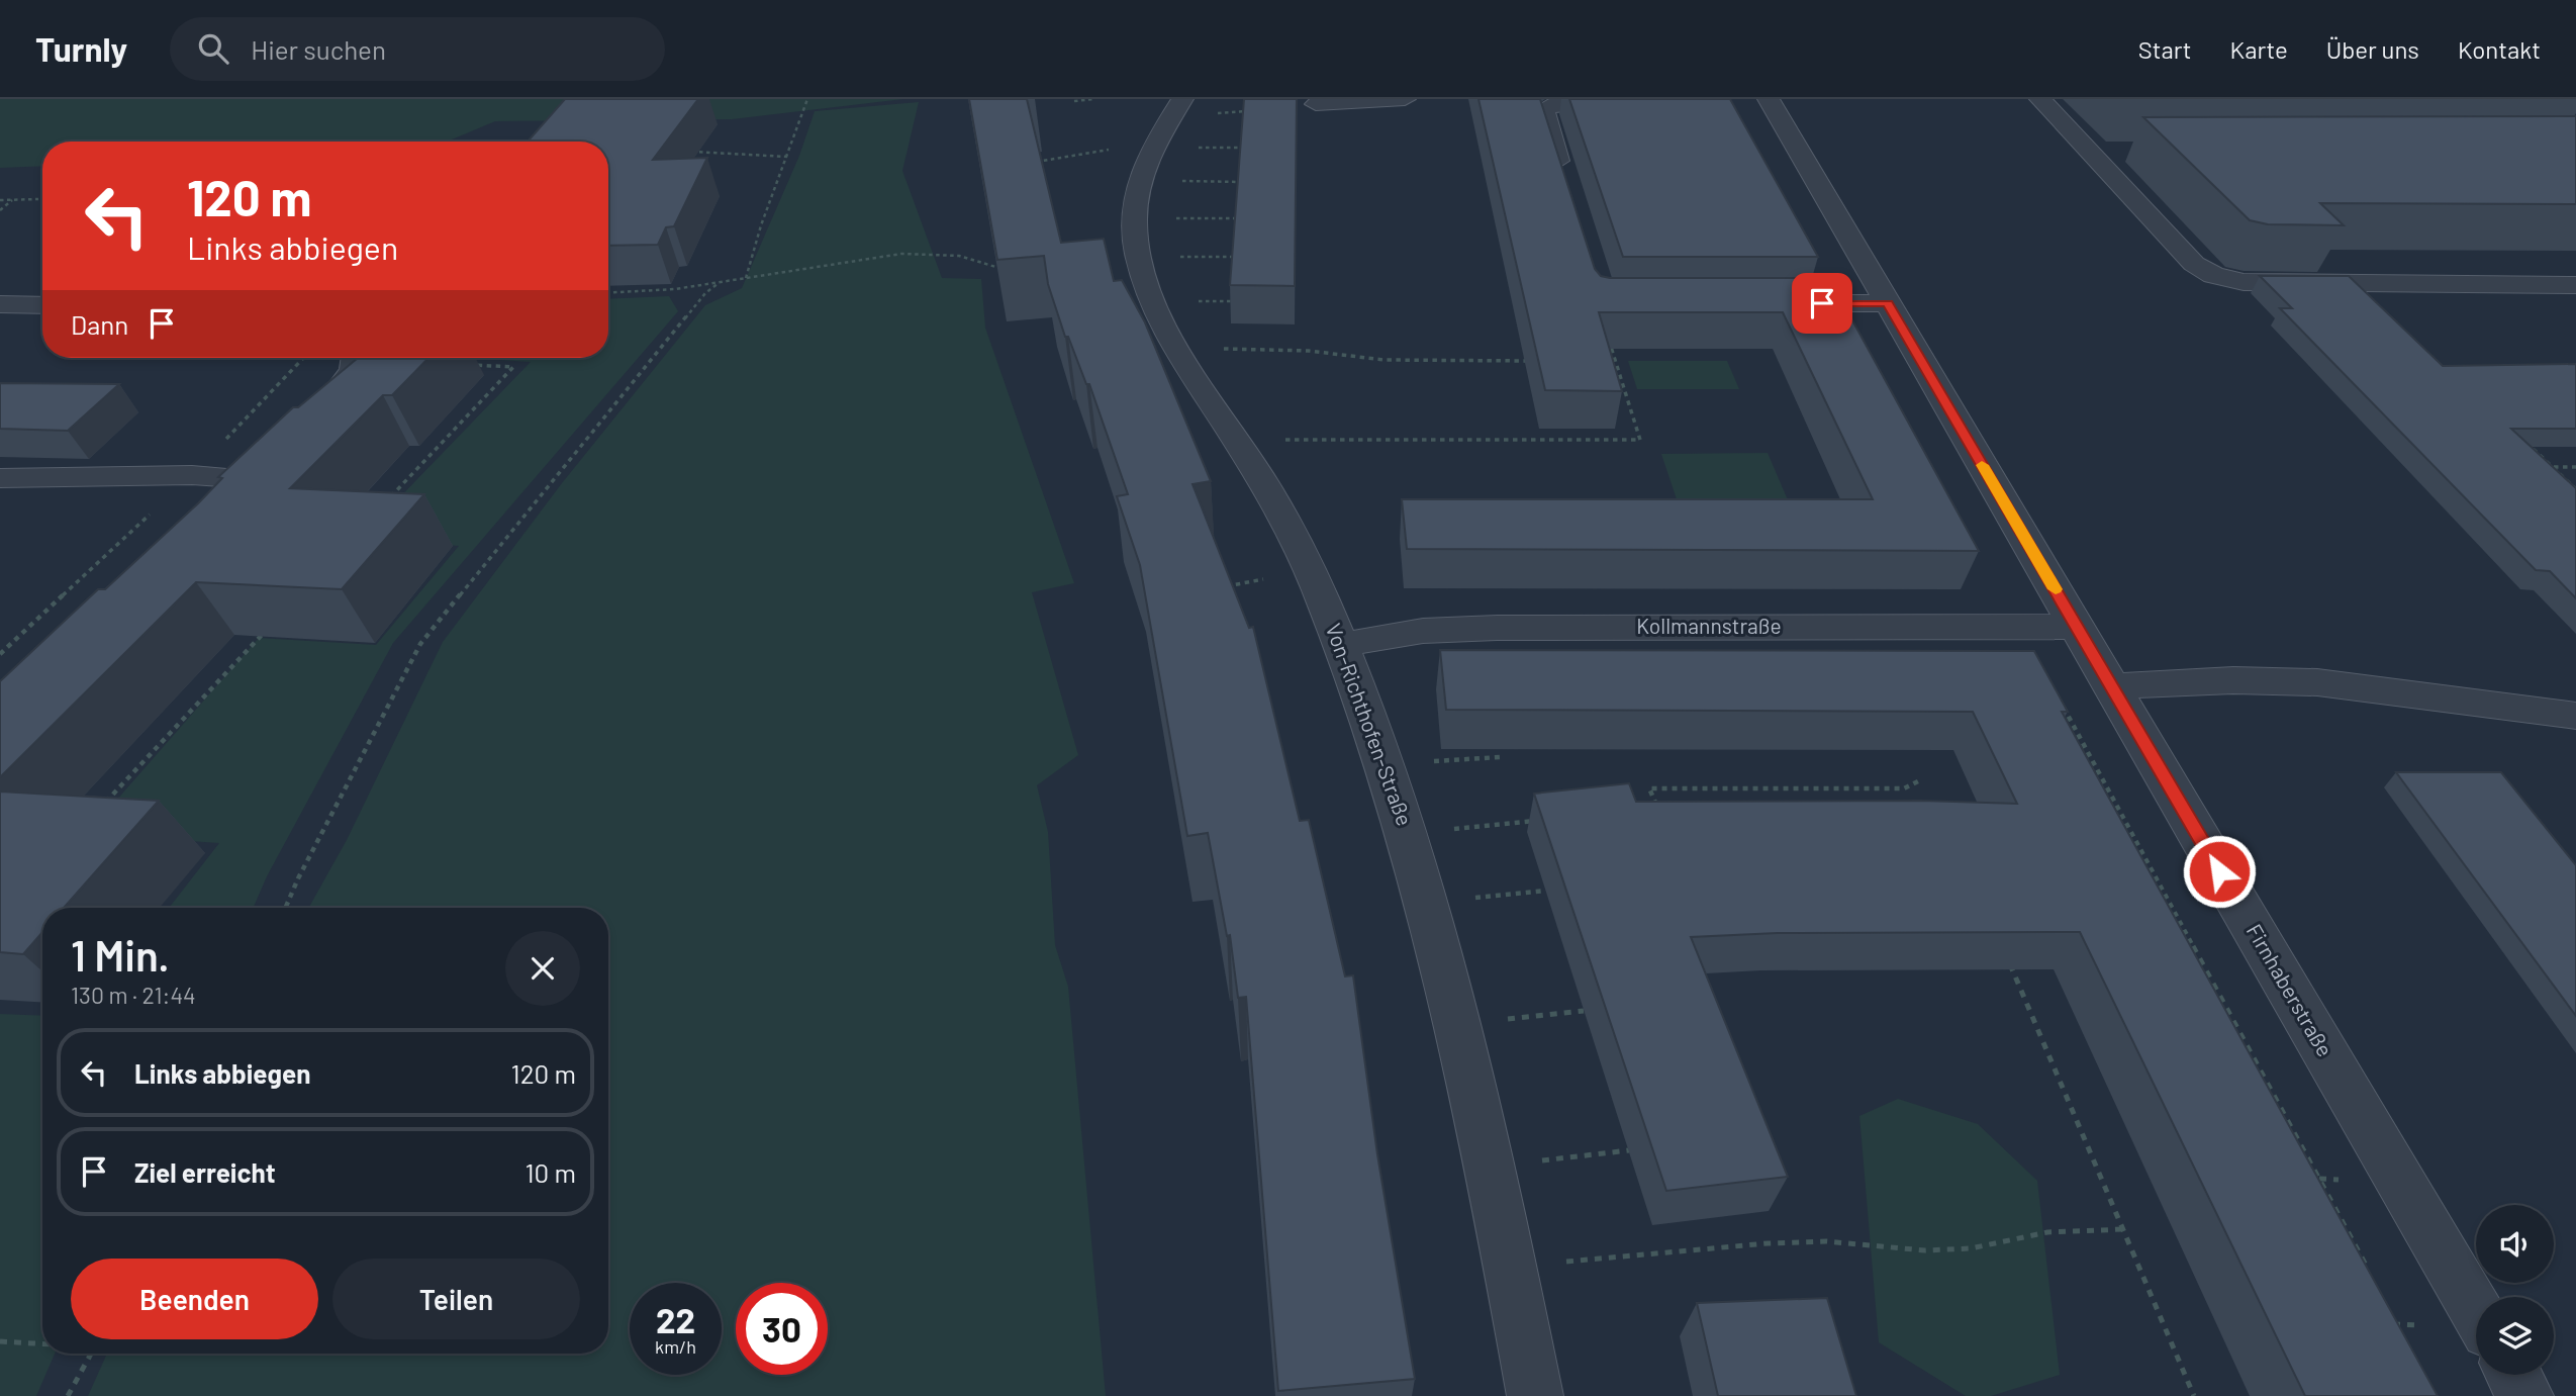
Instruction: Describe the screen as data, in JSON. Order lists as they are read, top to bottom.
{
  "streets": {
    "street": ["Kollmannstraße", "Von-Richthofen-Straße", "Firnhaberstraße"]
  },
  "crossings": [
    ["Kollmannstraße", "Von-Richthofen-Straße"],
    ["Kollmannstraße", "Firnhaberstraße"]
  ],
  "page": {
    "header": "Turnly",
    "search": "Hier suchen",
    "nav": [
      "Start",
      "Karte",
      "Über uns",
      "Kontakt"
    ],
    "turn": ["120 m", "Links abbiegen"],
    "then": "Dann",
    "heading": ["1 Min.", "130 m · 21:44"],
    "list": [
      {
        "name": "Links abbiegen",
        "value": "120 m"
      },
      {
        "name": "Ziel erreicht",
        "value": "10 m"
      }
    ],
    "buttons": ["Beenden", "Teilen"],
    "speed": "22 km/h",
    "limit": "30"
  }
}
